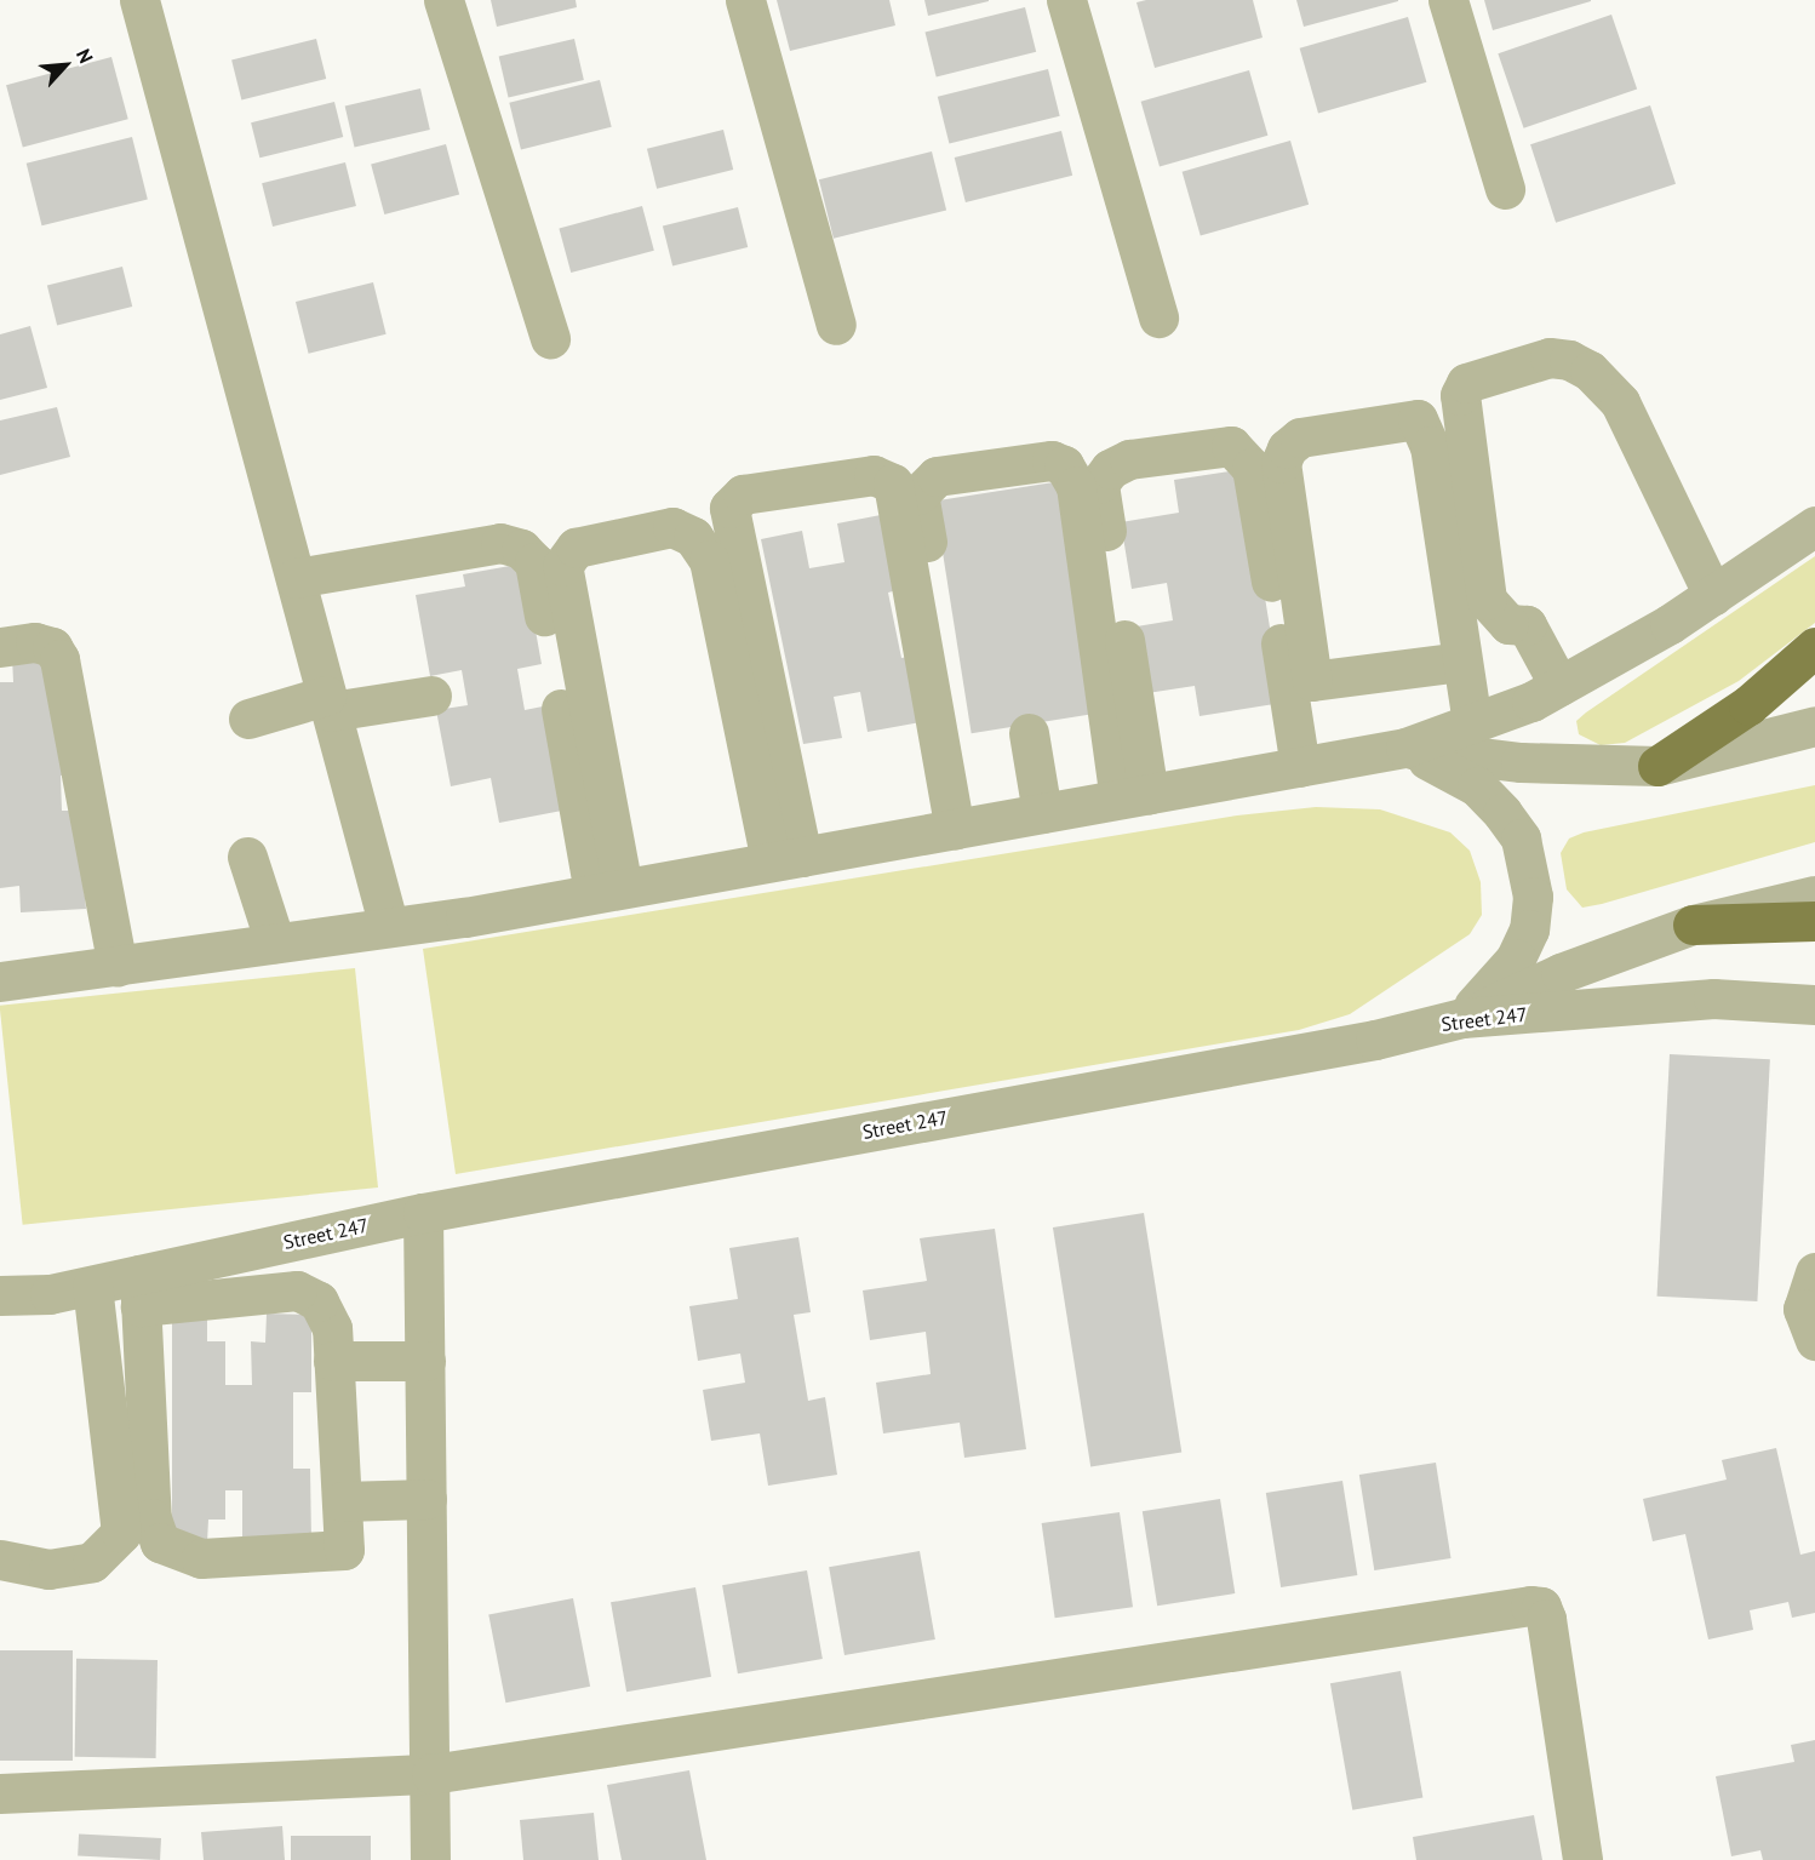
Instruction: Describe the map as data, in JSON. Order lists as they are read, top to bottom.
{
  "streets": {
    "street": ["Street 247"]
  },
  "north": "top right"
}
